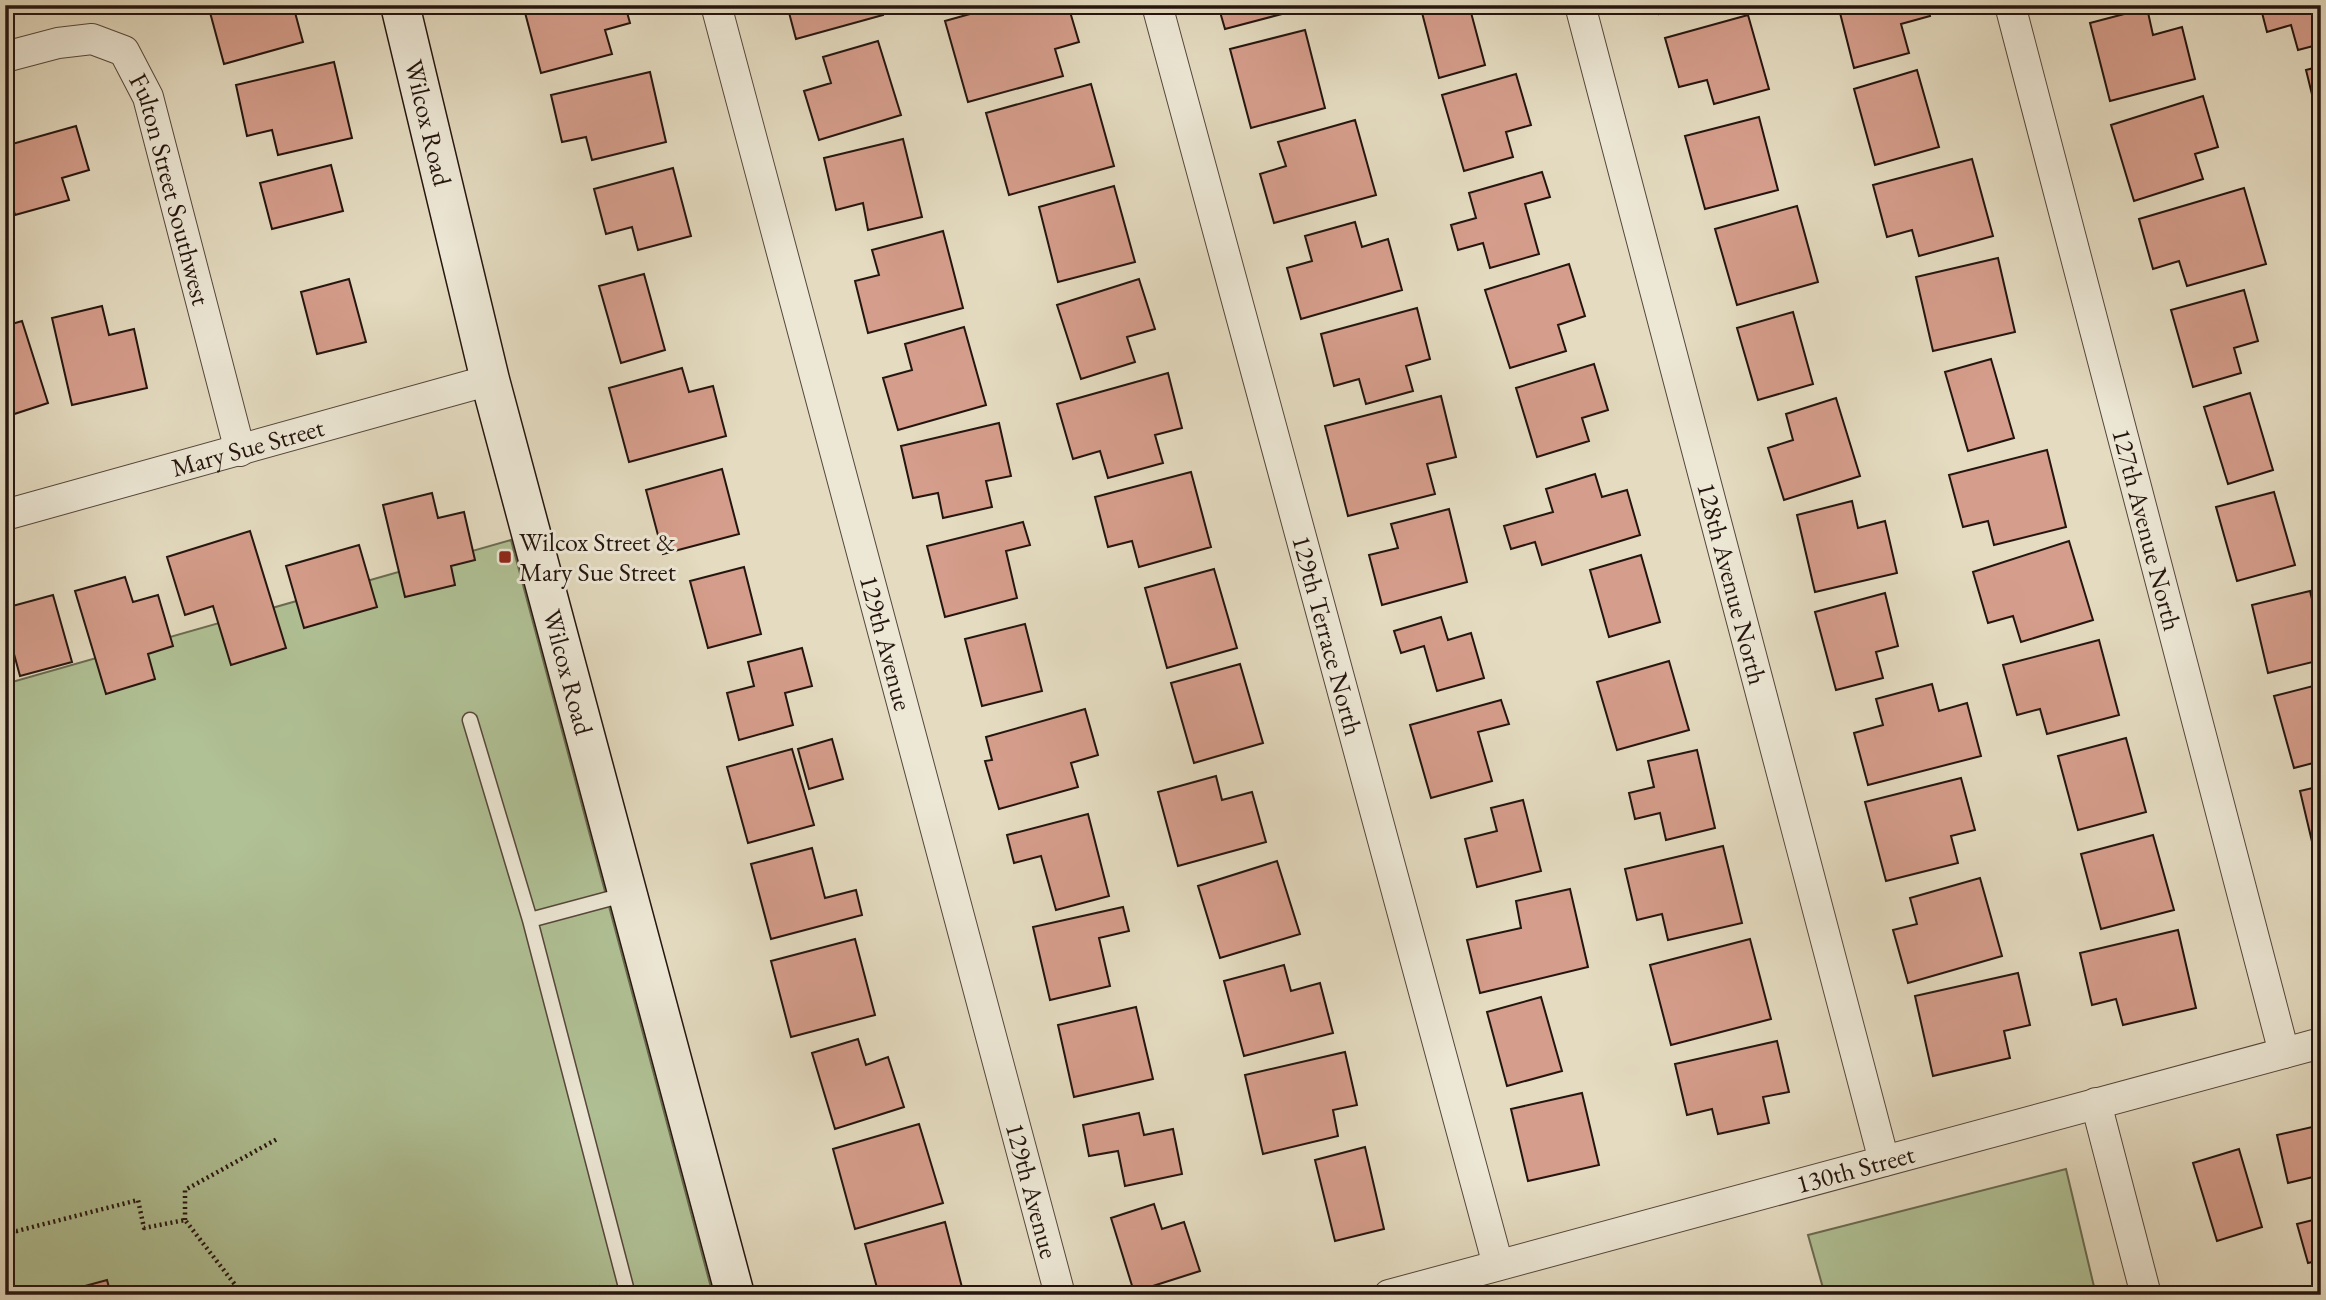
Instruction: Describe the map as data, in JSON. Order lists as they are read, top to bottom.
{
  "streets": {
    "street": [
      "Wilcox Road",
      "Fulton Street Southwest",
      "Mary Sue Street",
      "127th Avenue North",
      "128th Avenue North",
      "129th Terrace North",
      "129th Avenue",
      "130th Street"
    ]
  },
  "crossings": [
    ["Wilcox Road", "Mary Sue Street"],
    ["Fulton Street Southwest", "Mary Sue Street"],
    ["127th Avenue North", "130th Street"],
    ["128th Avenue North", "130th Street"],
    ["129th Terrace North", "130th Street"]
  ],
  "places": {
    "transit": ["Wilcox Street & Mary Sue Street"]
  }
}
